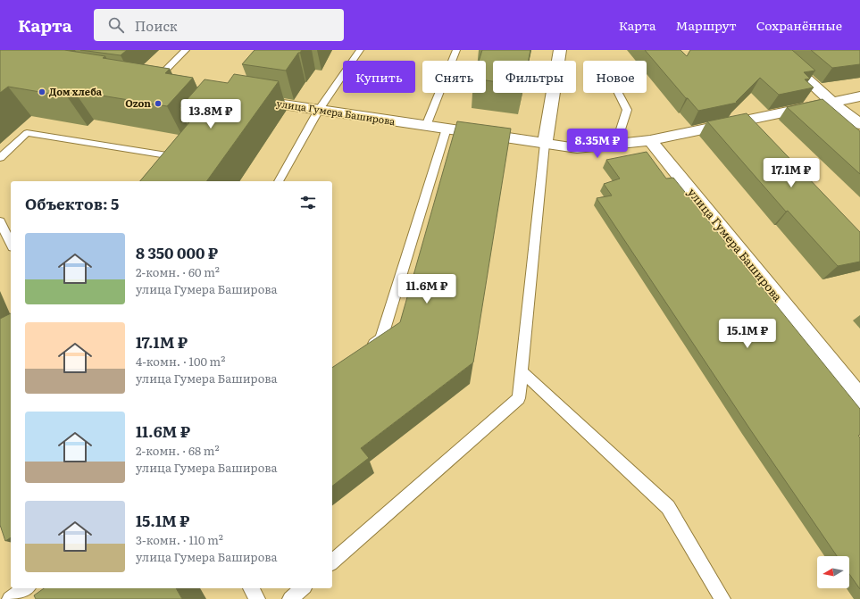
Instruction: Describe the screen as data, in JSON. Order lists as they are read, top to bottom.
{
  "streets": {
    "street": ["улица Гумера Баширова"]
  },
  "places": ["Дом хлеба", "Ozon"],
  "north": "left",
  "page": {
    "header": "Карта",
    "search": "Поиск",
    "nav": ["Карта", "Маршрут", "Сохранённые"],
    "chip": [
      "Купить",
      "Снять",
      "Фильтры",
      "Новое"
    ],
    "price": [
      "13.8M ₽",
      "8.35M ₽",
      "17.1M ₽",
      "11.6M ₽",
      "15.1M ₽"
    ],
    "heading": "Объектов: 5",
    "list": [
      {
        "name": "8 350 000 ₽",
        "note": "2-комн. · 60 m² · улица Гумера Баширова"
      },
      {
        "name": "17.1M ₽",
        "note": "4-комн. · 100 m² · улица Гумера Баширова"
      },
      {
        "name": "11.6M ₽",
        "note": "2-комн. · 68 m² · улица Гумера Баширова"
      },
      {
        "name": "15.1M ₽",
        "note": "3-комн. · 110 m² · улица Гумера Баширова"
      }
    ]
  }
}
